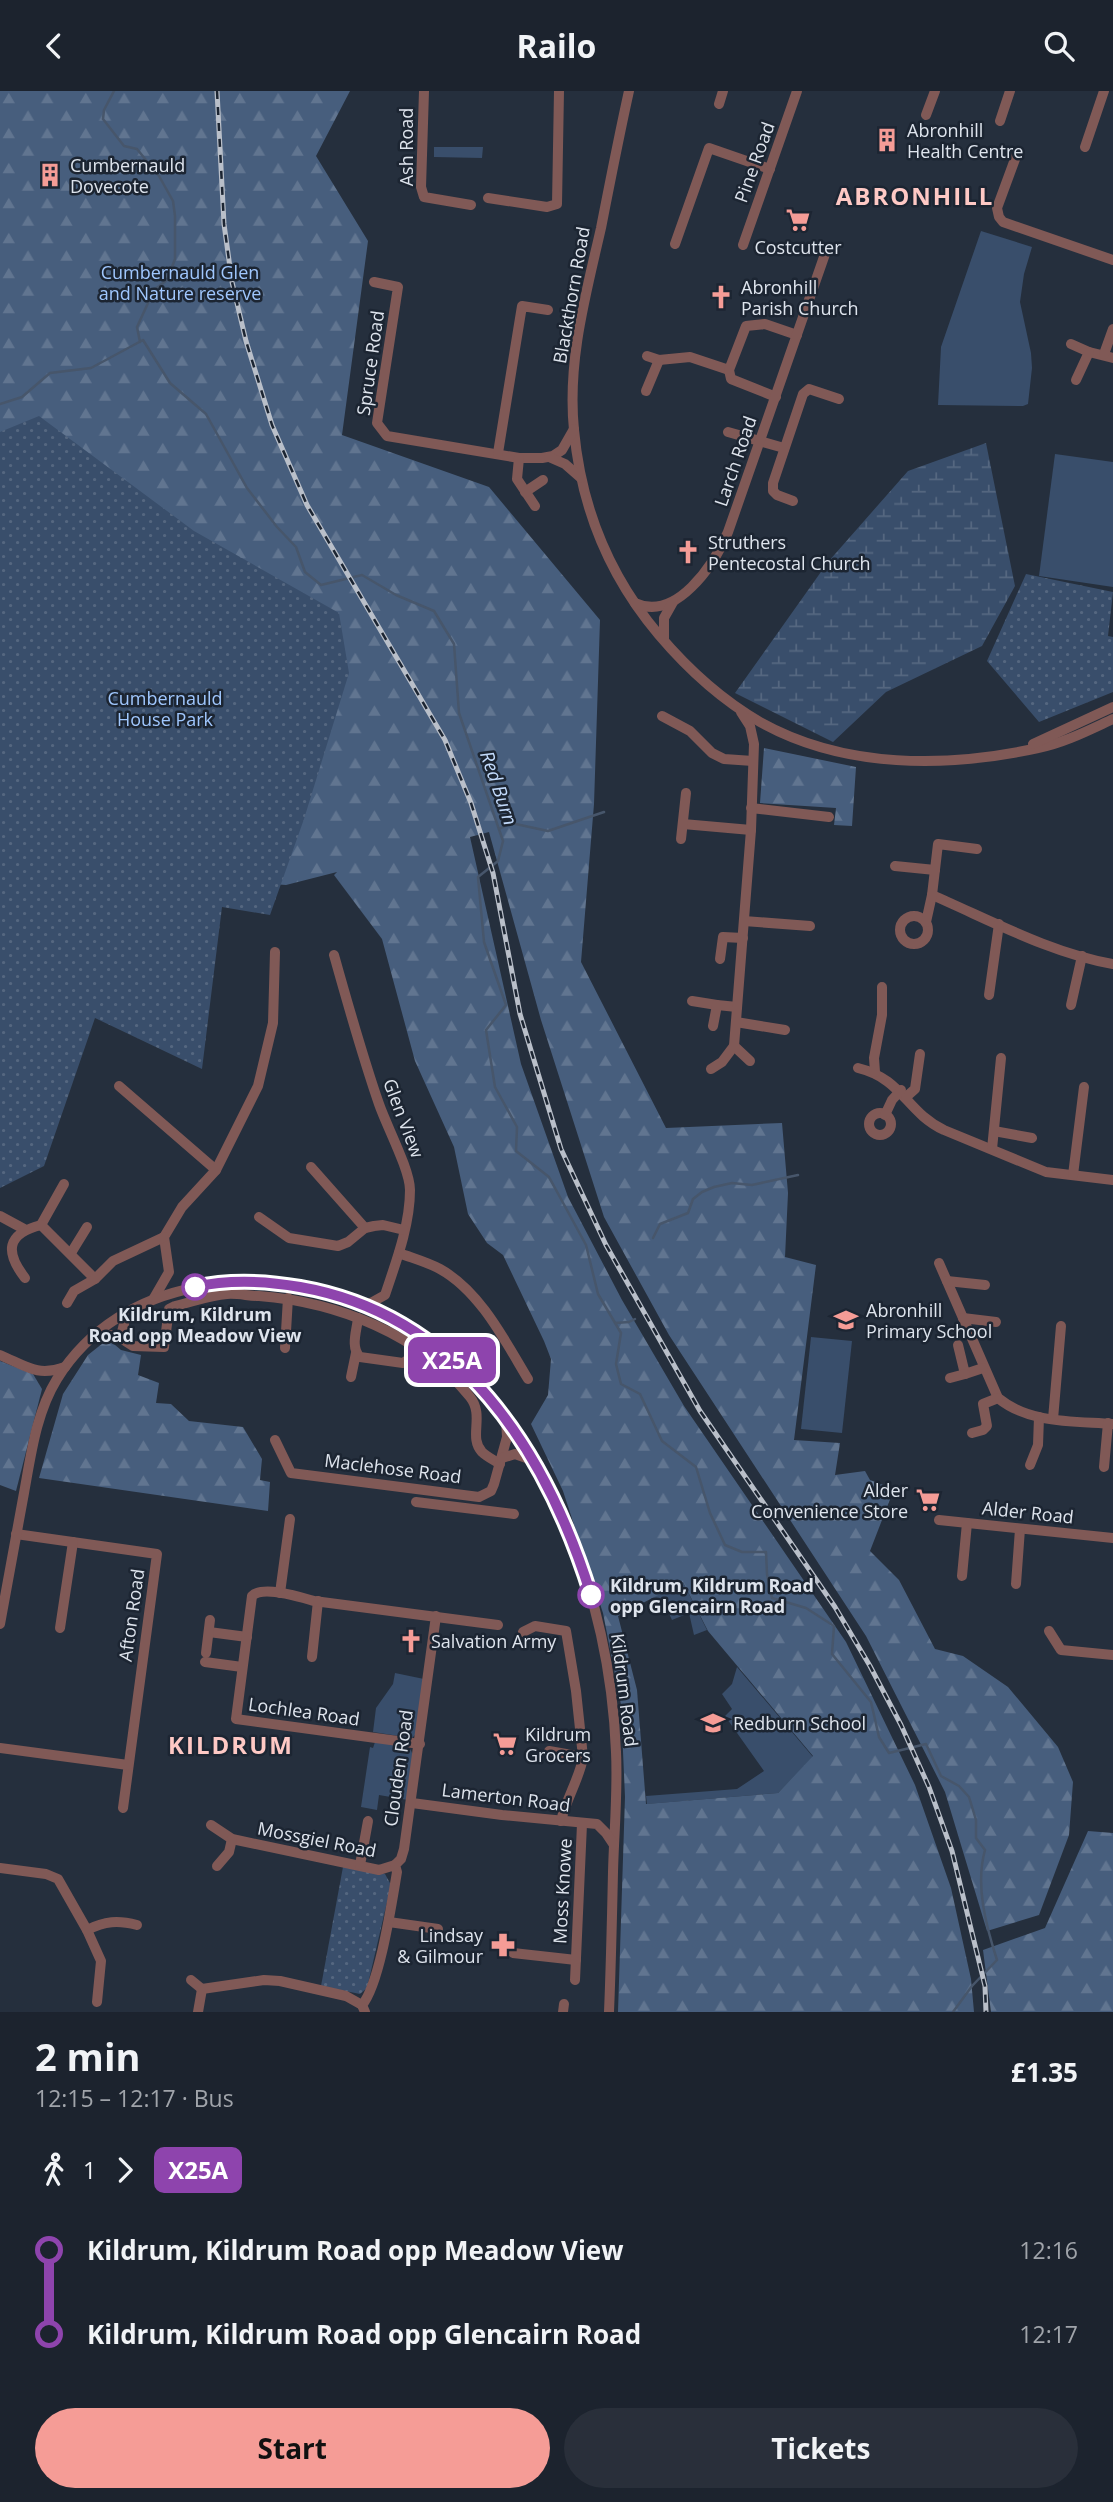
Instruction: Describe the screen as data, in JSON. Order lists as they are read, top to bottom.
{
  "streets": {
    "street": [
      "Ash Road",
      "Pine Road",
      "Blackthorn Road",
      "Spruce Road",
      "Larch Road",
      "Glen View",
      "Maclehose Road",
      "Alder Road",
      "Afton Road",
      "Kildrum Road",
      "Lochlea Road",
      "Clouden Road",
      "Lamerton Road",
      "Mossgiel Road",
      "Moss Knowe"
    ]
  },
  "crossings": [
    ["Maclehose Road", "Kildrum Road"],
    ["Afton Road", "Kildrum Road"],
    ["Lochlea Road", "Clouden Road"],
    ["Clouden Road", "Lamerton Road"],
    ["Clouden Road", "Mossgiel Road"],
    ["Lamerton Road", "Moss Knowe"]
  ],
  "districts": ["ABRONHILL", "KILDRUM"],
  "water": ["Red Burn"],
  "parks": ["Cumbernauld Glen and Nature reserve", "Cumbernauld House Park"],
  "places": {
    "building": ["Abronhill Health Centre", "Cumbernauld Dovecote"],
    "supermarket": ["Costcutter", "Alder Convenience Store", "Kildrum Grocers"],
    "church": ["Abronhill Parish Church", "Struthers Pentecostal Church", "Salvation Army"],
    "other": ["Kildrum, Kildrum Road opp Meadow View", "Kildrum, Kildrum Road opp Glencairn Road"],
    "school or university": ["Abronhill Primary School", "Redburn School"],
    "pharmacy": ["Lindsay & Gilmour"]
  },
  "lines": ["bus line X25A"],
  "page": {
    "header": "Railo",
    "on_map": "X25A",
    "heading": ["2 min", "12:15 – 12:17 · Bus", "£1.35"],
    "legs": ["1", "X25A"],
    "list": [
      {
        "name": "Kildrum, Kildrum Road opp Meadow View",
        "value": "12:16"
      },
      {
        "name": "Kildrum, Kildrum Road opp Glencairn Road",
        "value": "12:17"
      }
    ],
    "buttons": ["Start", "Tickets"]
  }
}
